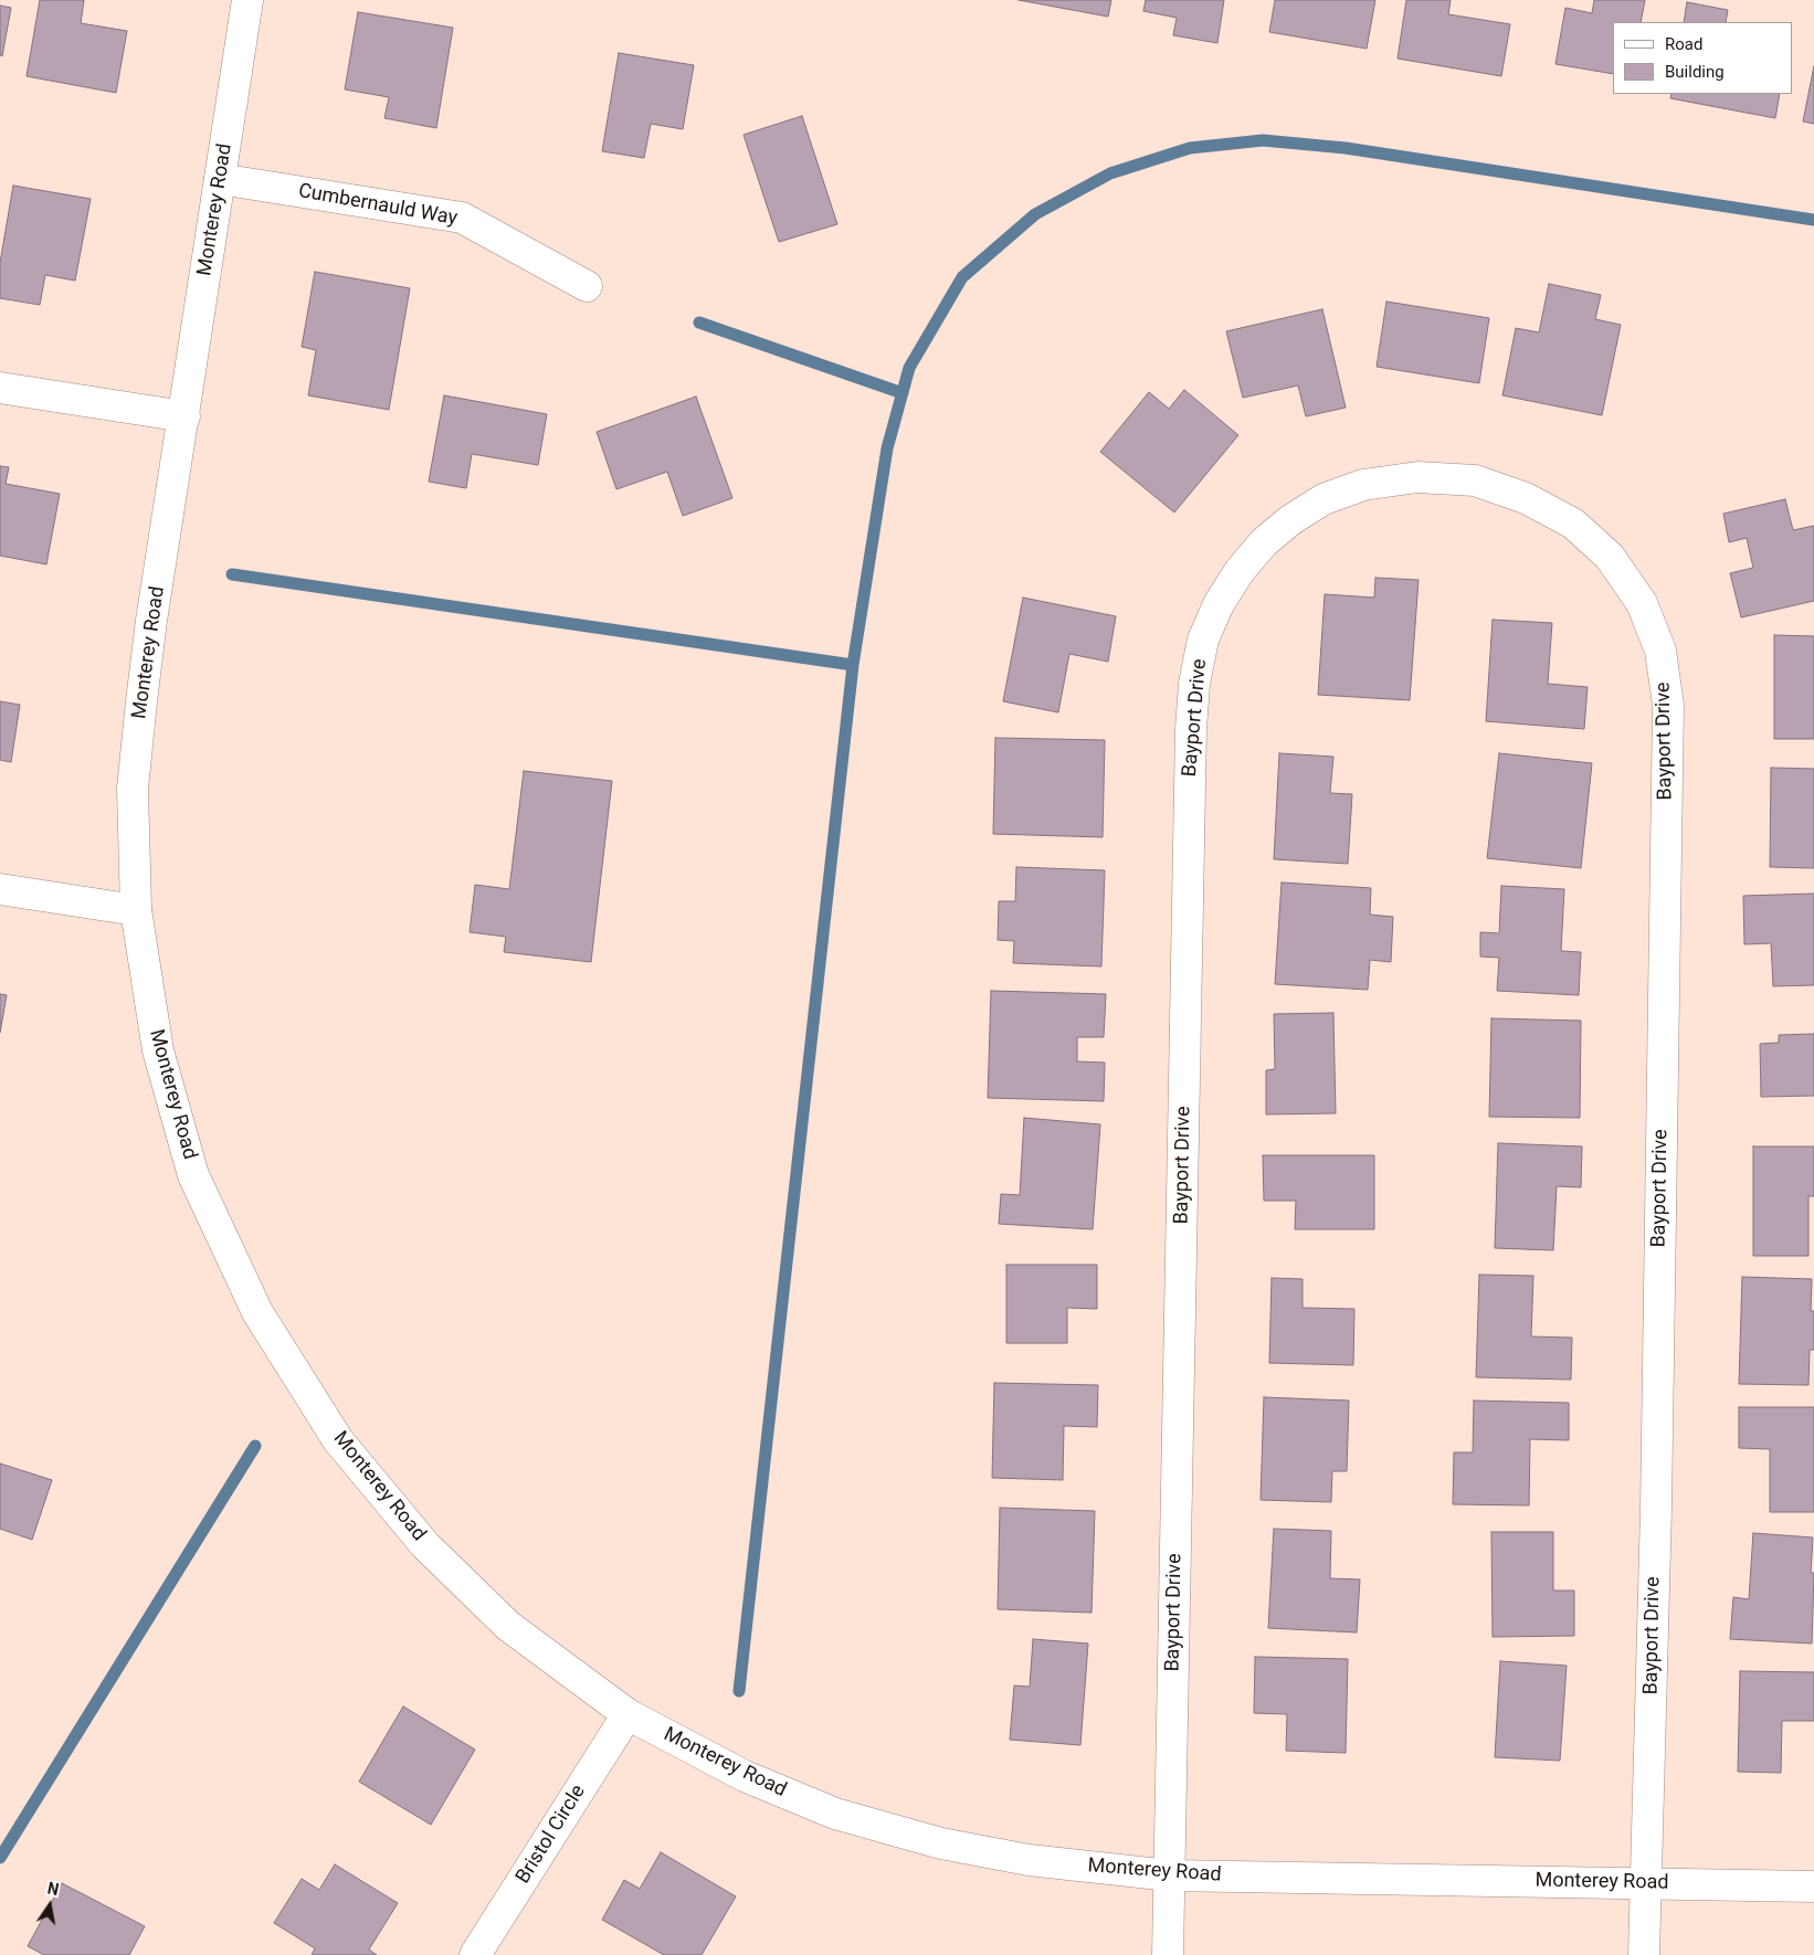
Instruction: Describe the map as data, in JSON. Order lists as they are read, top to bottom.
{
  "streets": {
    "street": [
      "Cumbernauld Way",
      "Monterey Road",
      "Bayport Drive",
      "Bristol Circle"
    ]
  },
  "crossings": [
    ["Cumbernauld Way", "Monterey Road"],
    ["Monterey Road", "Bayport Drive"],
    ["Monterey Road", "Bristol Circle"]
  ],
  "legend": ["Road", "Building"],
  "north": "top"
}
